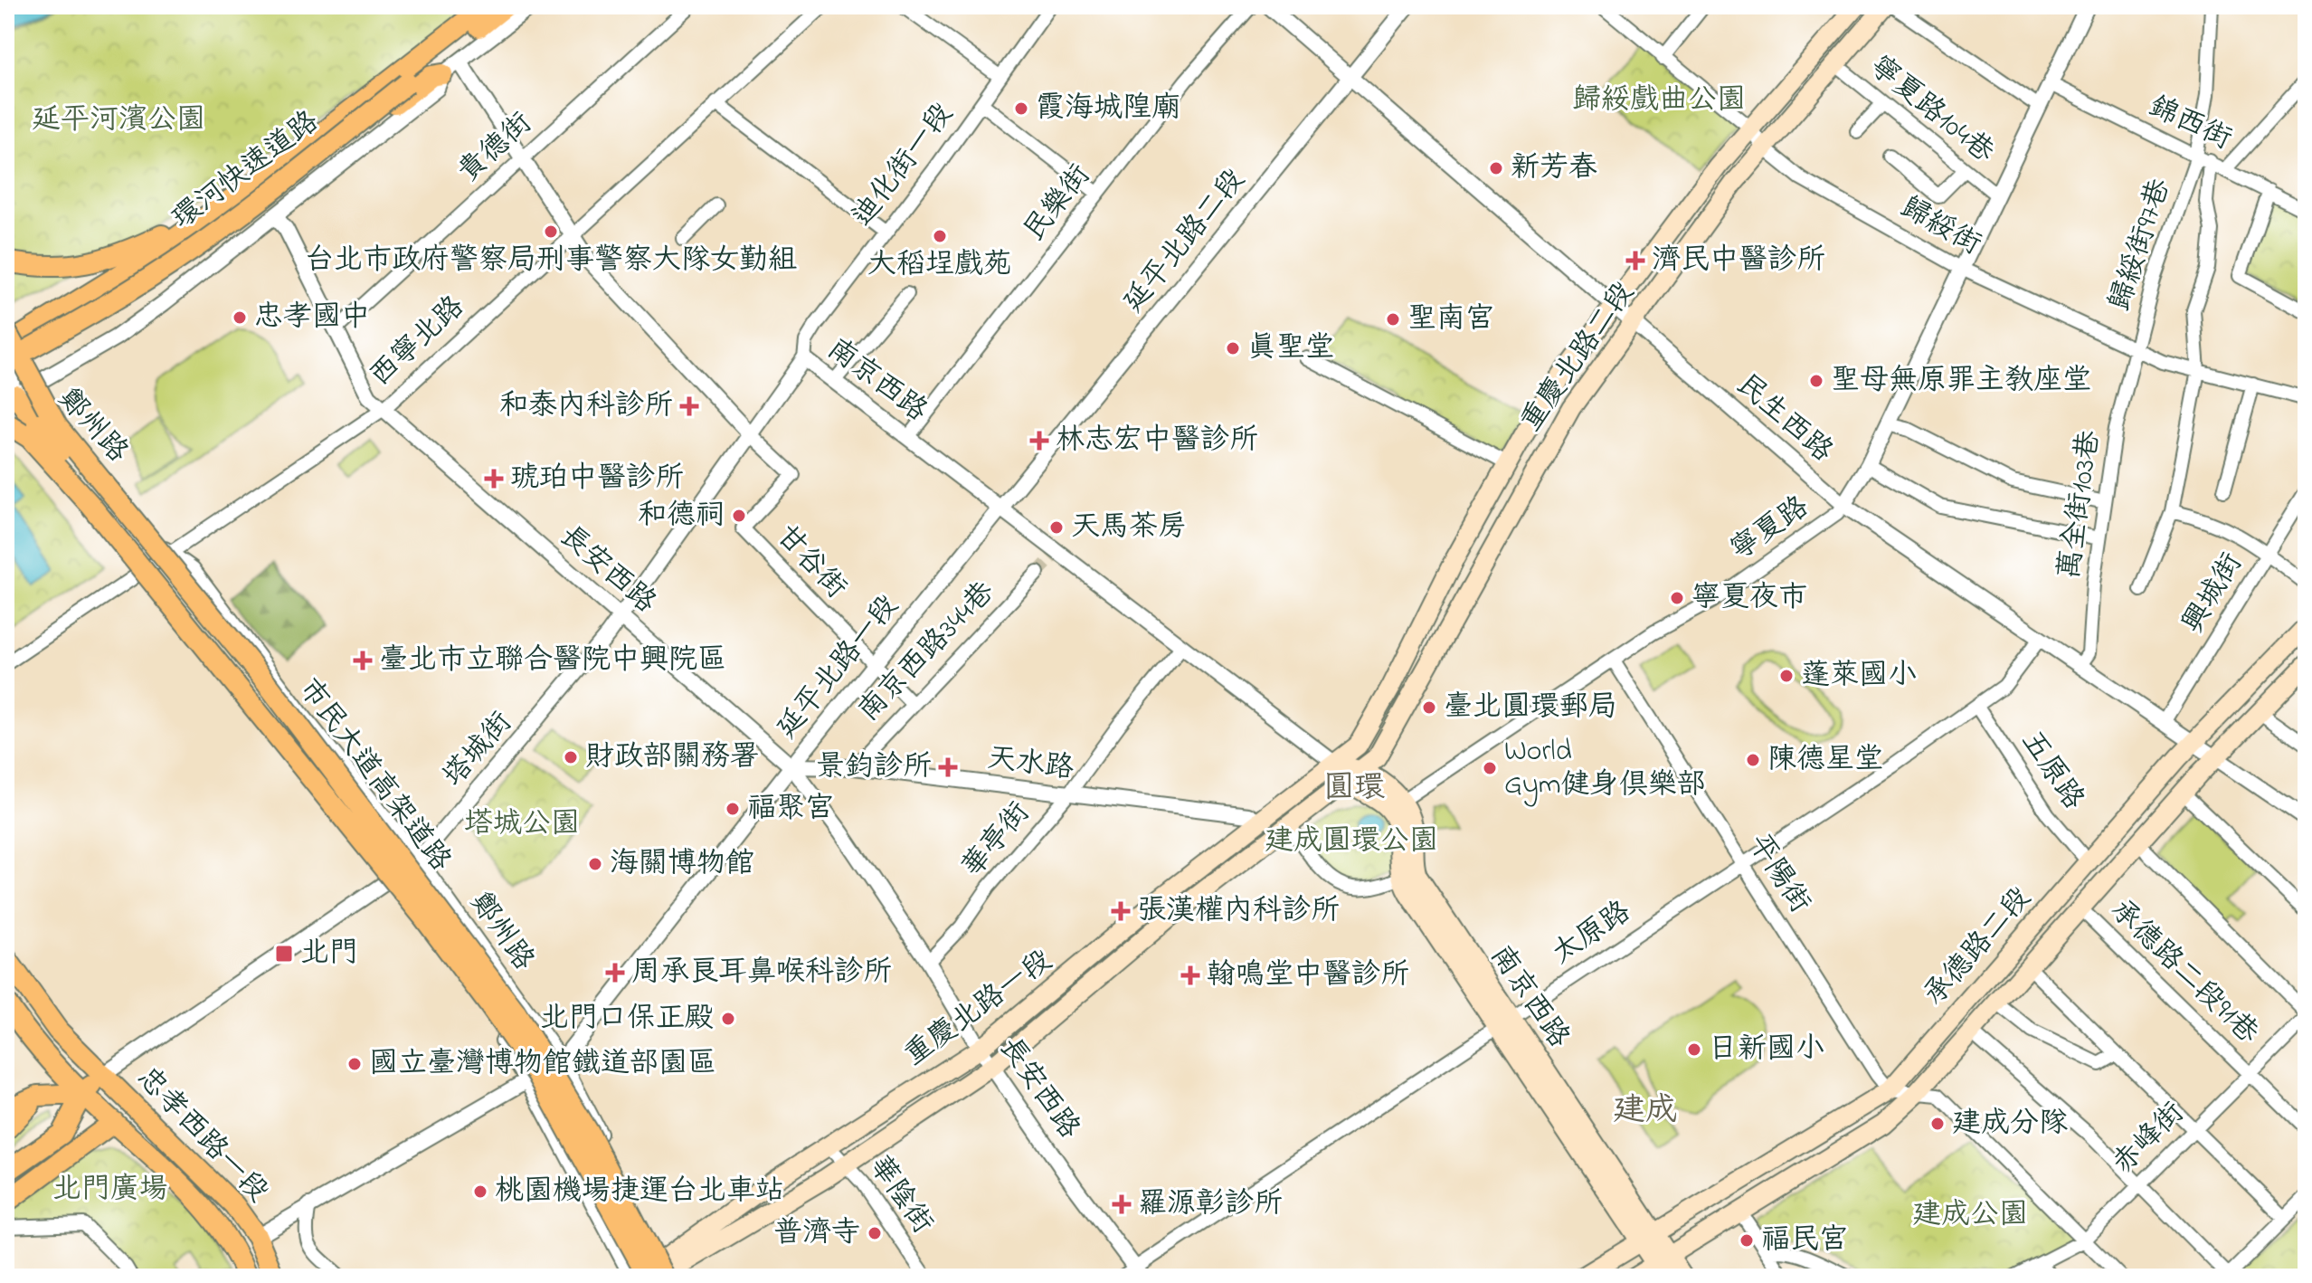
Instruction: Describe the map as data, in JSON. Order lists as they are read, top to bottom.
{
  "streets": {
    "main road": [
      "環河快速道路",
      "重慶北路二段",
      "南京西路",
      "市民大道高架道路",
      "承德路二段",
      "重慶北路一段",
      "忠孝西路一段"
    ],
    "street": [
      "寧夏路104巷",
      "錦西街",
      "貴德街",
      "迪化街一段",
      "民樂街",
      "歸綏街",
      "延平北路二段",
      "歸綏街97巷",
      "西寧北路",
      "民生西路",
      "鄭州路",
      "萬全街103巷",
      "寧夏路",
      "甘谷街",
      "長安西路",
      "興城街",
      "南京西路344巷",
      "延平北路一段",
      "塔城街",
      "天水路",
      "五原路",
      "華亭街",
      "平陽街",
      "太原路",
      "承德路二段91巷",
      "赤峰街",
      "華陰街"
    ]
  },
  "crossings": [
    ["寧夏路104巷", "重慶北路二段"],
    ["寧夏路104巷", "寧夏路"],
    ["錦西街", "歸綏街97巷"],
    ["錦西街", "寧夏路"],
    ["貴德街", "長安西路"],
    ["迪化街一段", "南京西路"],
    ["民樂街", "南京西路"],
    ["歸綏街", "歸綏街97巷"],
    ["歸綏街", "重慶北路二段"],
    ["歸綏街", "萬全街103巷"],
    ["歸綏街", "寧夏路"],
    ["延平北路二段", "南京西路"],
    ["延平北路二段", "民生西路"],
    ["延平北路二段", "延平北路一段"],
    ["歸綏街97巷", "萬全街103巷"],
    ["西寧北路", "鄭州路"],
    ["西寧北路", "長安西路"],
    ["重慶北路二段", "南京西路"],
    ["重慶北路二段", "民生西路"],
    ["重慶北路二段", "重慶北路一段"],
    ["南京西路", "寧夏路"],
    ["南京西路", "甘谷街"],
    ["南京西路", "延平北路一段"],
    ["南京西路", "塔城街"],
    ["南京西路", "華亭街"],
    ["南京西路", "太原路"],
    ["南京西路", "承德路二段"],
    ["南京西路", "重慶北路一段"],
    ["民生西路", "萬全街103巷"],
    ["民生西路", "寧夏路"],
    ["民生西路", "興城街"],
    ["民生西路", "太原路"],
    ["民生西路", "承德路二段"],
    ["鄭州路", "延平北路一段"],
    ["鄭州路", "塔城街"],
    ["鄭州路", "市民大道高架道路"],
    ["鄭州路", "重慶北路一段"],
    ["寧夏路", "平陽街"],
    ["甘谷街", "延平北路一段"],
    ["甘谷街", "塔城街"],
    ["長安西路", "延平北路一段"],
    ["長安西路", "塔城街"],
    ["長安西路", "天水路"],
    ["長安西路", "華亭街"],
    ["長安西路", "太原路"],
    ["長安西路", "重慶北路一段"],
    ["南京西路344巷", "天水路"],
    ["延平北路一段", "天水路"],
    ["延平北路一段", "忠孝西路一段"],
    ["塔城街", "忠孝西路一段"],
    ["天水路", "華亭街"],
    ["天水路", "重慶北路一段"],
    ["五原路", "太原路"],
    ["五原路", "承德路二段"],
    ["市民大道高架道路", "重慶北路一段"],
    ["平陽街", "太原路"],
    ["平陽街", "承德路二段"],
    ["承德路二段", "承德路二段91巷"],
    ["承德路二段91巷", "赤峰街"],
    ["重慶北路一段", "華陰街"]
  ],
  "districts": ["圓環", "建成"],
  "parks": [
    "歸綏戲曲公園",
    "延平河濱公園",
    "塔城公園",
    "建成圓環公園",
    "北門廣場",
    "建成公園"
  ],
  "places": {
    "other": [
      "霞海城隍廟",
      "新芳春",
      "台北市政府警察局刑事警察大隊女勤組",
      "大稻埕戲苑",
      "忠孝國中",
      "聖南宮",
      "真聖堂",
      "聖母無原罪主教座堂",
      "和德祠",
      "天馬茶房",
      "寧夏夜市",
      "蓬萊國小",
      "臺北圓環郵局",
      "財政部關務署",
      "陳德星堂",
      "World Gym健身俱樂部",
      "福聚宮",
      "海關博物館",
      "北門口保正殿",
      "日新國小",
      "國立臺灣博物館鐵道部園區",
      "建成分隊",
      "桃園機場捷運台北車站",
      "普濟寺",
      "福民宮"
    ],
    "health": [
      "濟民中醫診所",
      "和泰內科診所",
      "林志宏中醫診所",
      "琥珀中醫診所",
      "臺北市立聯合醫院中興院區",
      "景鈞診所",
      "張漢權內科診所",
      "周承良耳鼻喉科診所",
      "翰鳴堂中醫診所",
      "羅源彰診所"
    ],
    "transit": ["北門"]
  }
}
